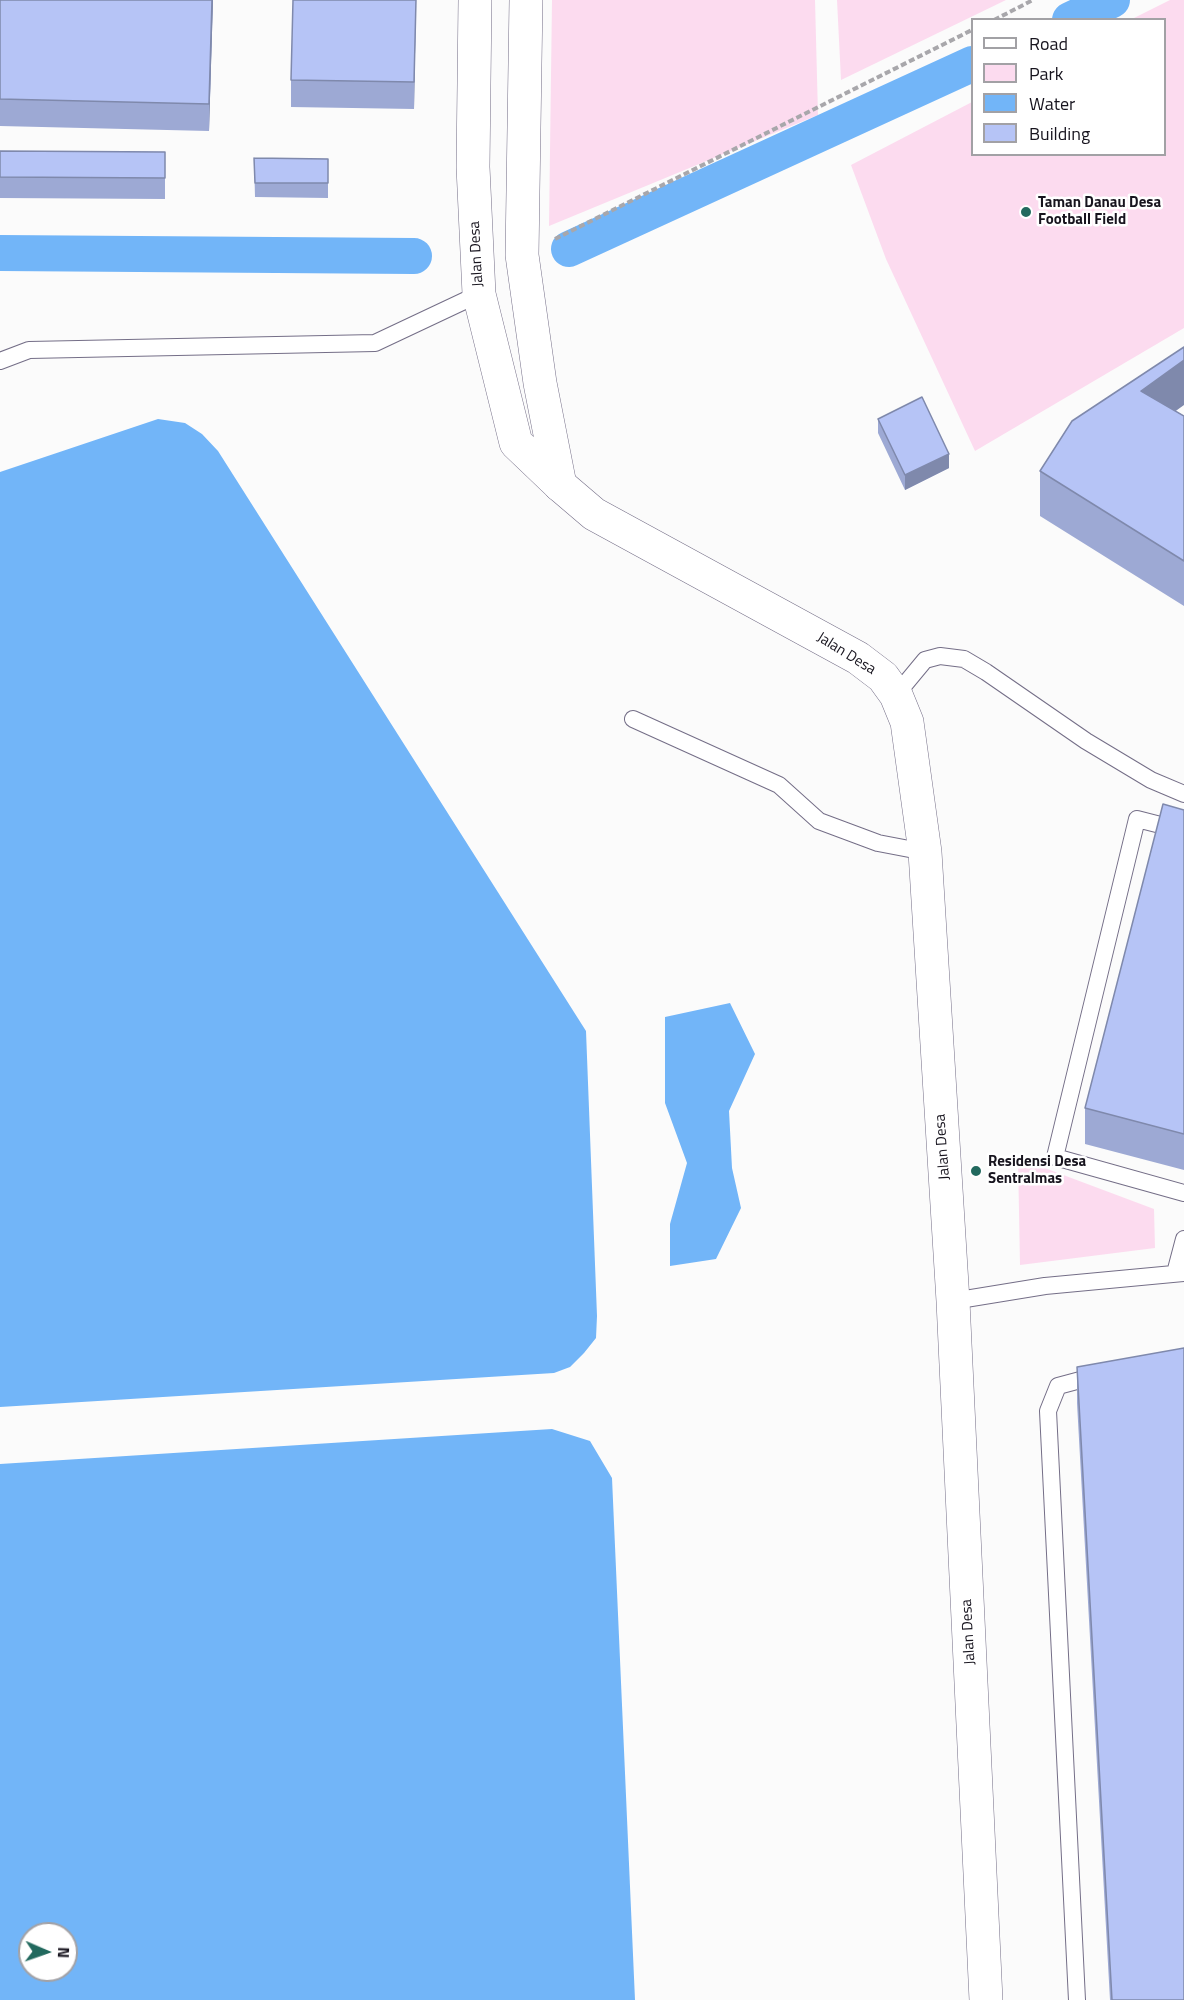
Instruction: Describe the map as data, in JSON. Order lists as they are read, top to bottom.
{
  "streets": {
    "street": ["Jalan Desa"]
  },
  "places": ["Taman Danau Desa Football Field", "Residensi Desa Sentralmas"],
  "legend": [
    "Road",
    "Park",
    "Water",
    "Building"
  ],
  "north": "right"
}
